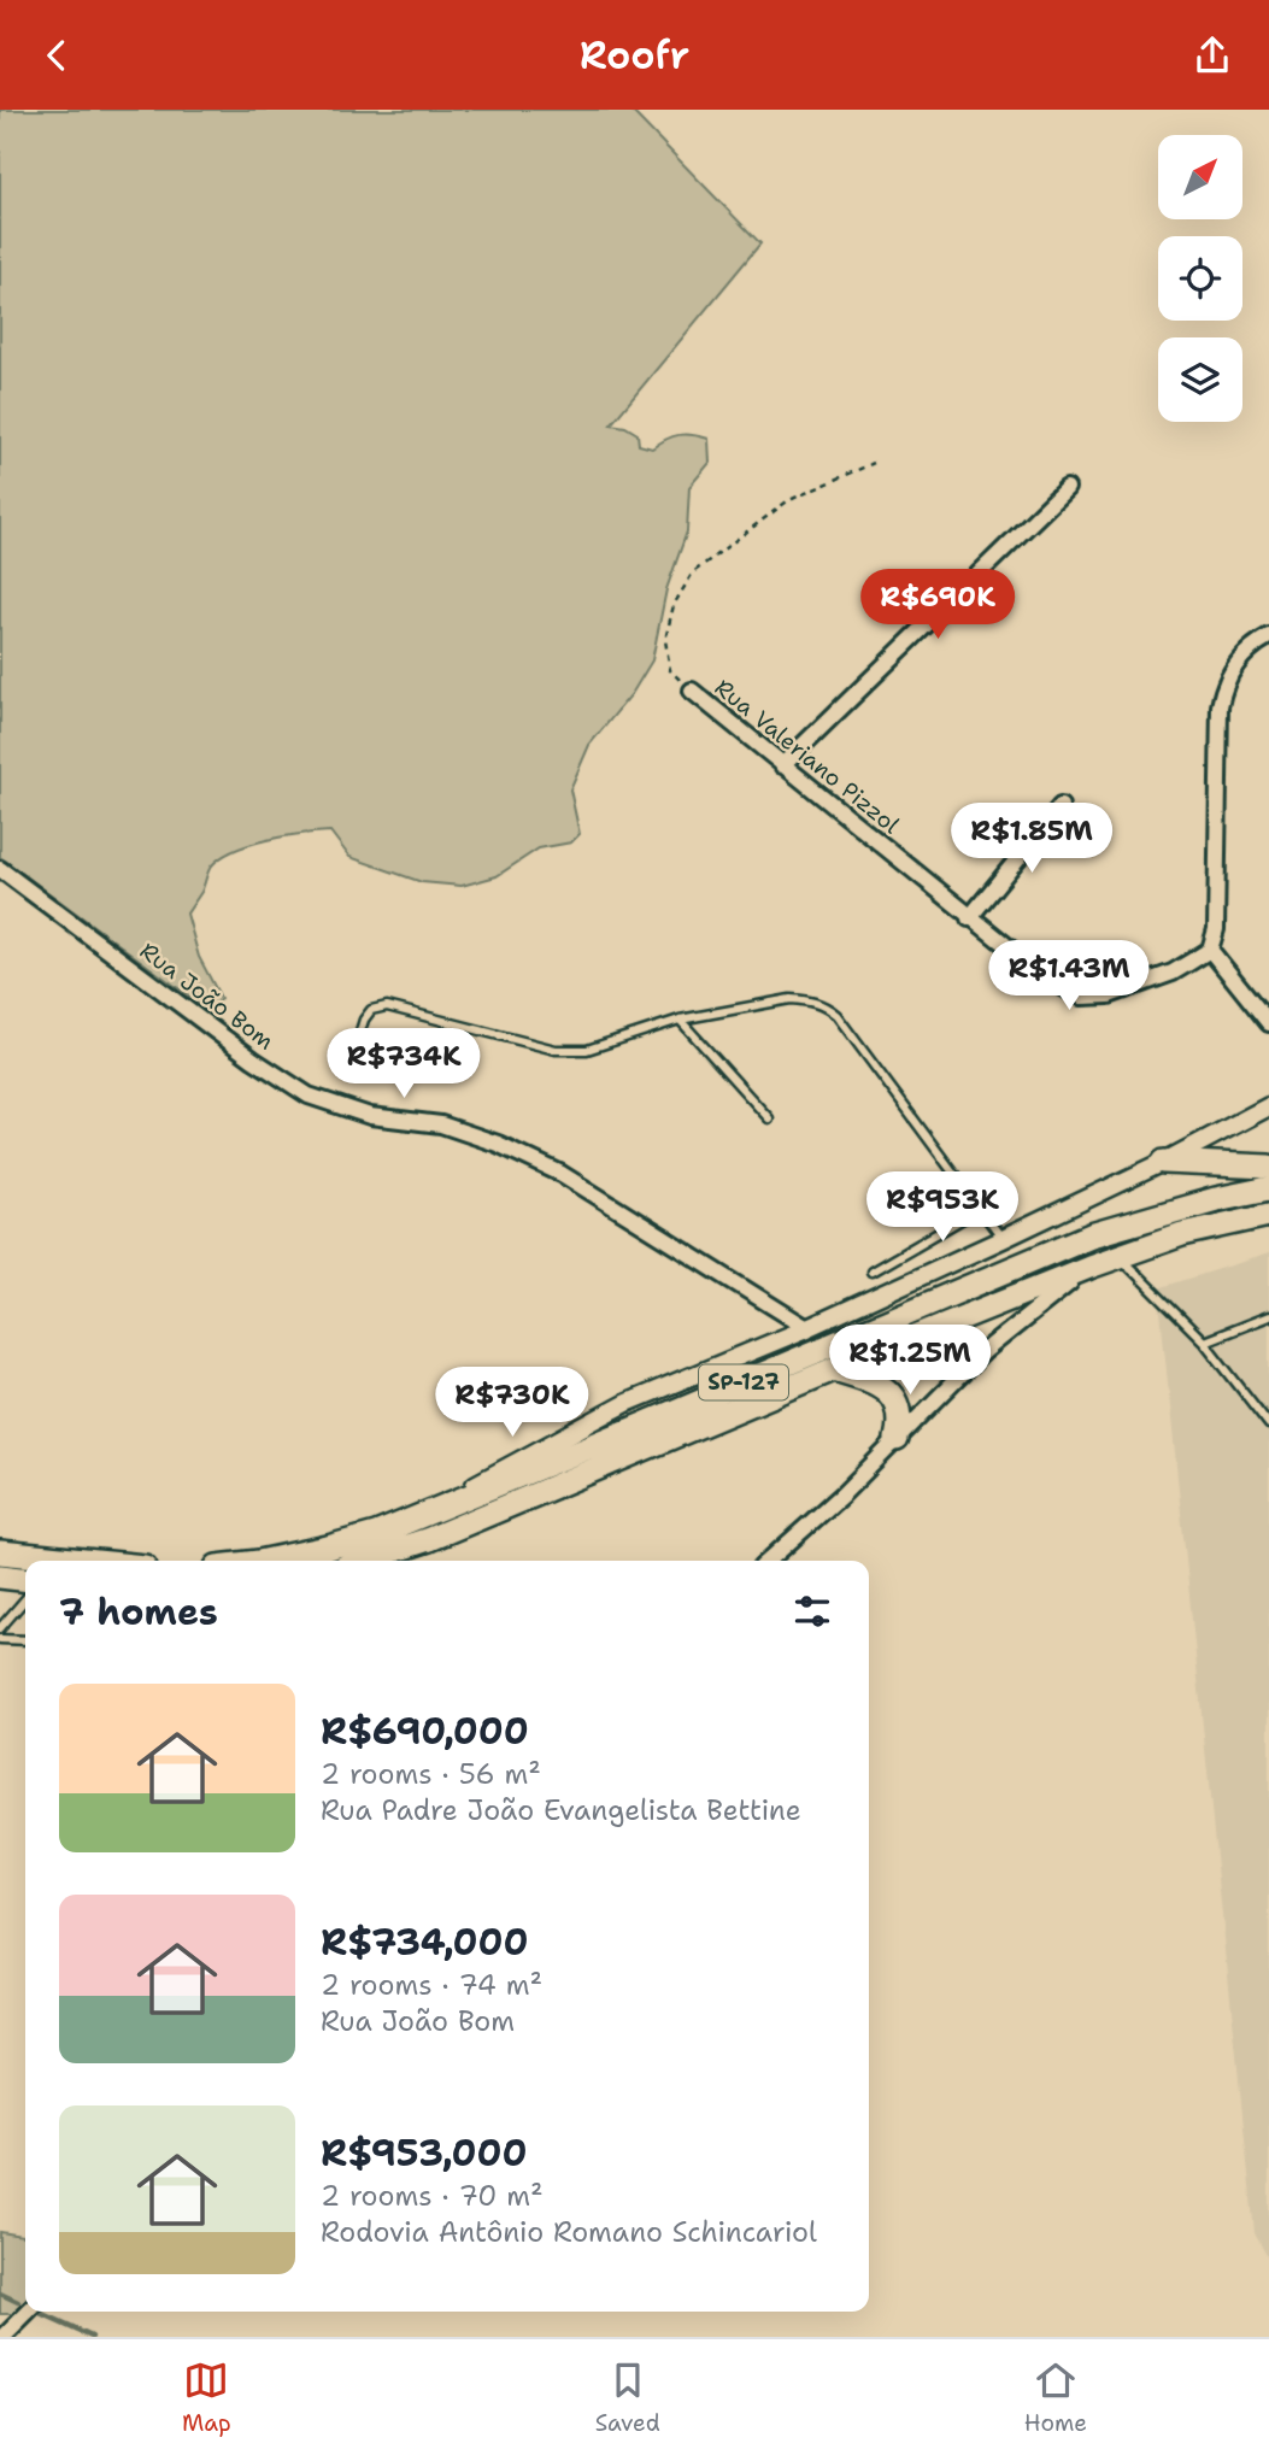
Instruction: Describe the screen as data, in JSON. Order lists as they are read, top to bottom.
{
  "streets": {
    "highway": ["SP-127"],
    "street": ["Rua Valeriano Pizzol", "Rua João Bom"]
  },
  "north": "top right",
  "page": {
    "header": "Roofr",
    "price": [
      "R$690K",
      "R$1.85M",
      "R$1.43M",
      "R$734K",
      "R$953K",
      "R$1.25M",
      "R$730K"
    ],
    "heading": "7 homes",
    "list": [
      {
        "name": "R$690,000",
        "note": "2 rooms · 56 m² · Rua Padre João Evangelista Bettine"
      },
      {
        "name": "R$734,000",
        "note": "2 rooms · 74 m² · Rua João Bom"
      },
      {
        "name": "R$953,000",
        "note": "2 rooms · 70 m² · Rodovia Antônio Romano Schincariol"
      }
    ],
    "tabs": ["Map", "Saved", "Home"]
  }
}
